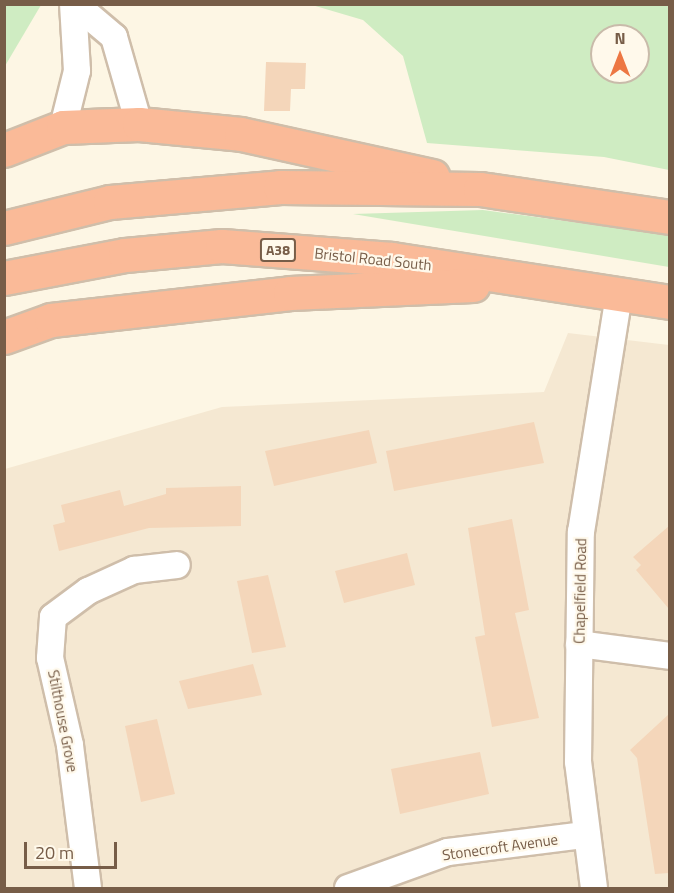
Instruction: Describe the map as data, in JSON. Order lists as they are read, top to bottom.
{
  "streets": {
    "highway": ["A38", "Bristol Road South"],
    "street": ["Chapelfield Road", "Stilthouse Grove", "Stonecroft Avenue"]
  },
  "crossings": [
    ["Bristol Road South", "Chapelfield Road"],
    ["Chapelfield Road", "Stonecroft Avenue"]
  ],
  "scale_bar": "20 m",
  "north": "top"
}
